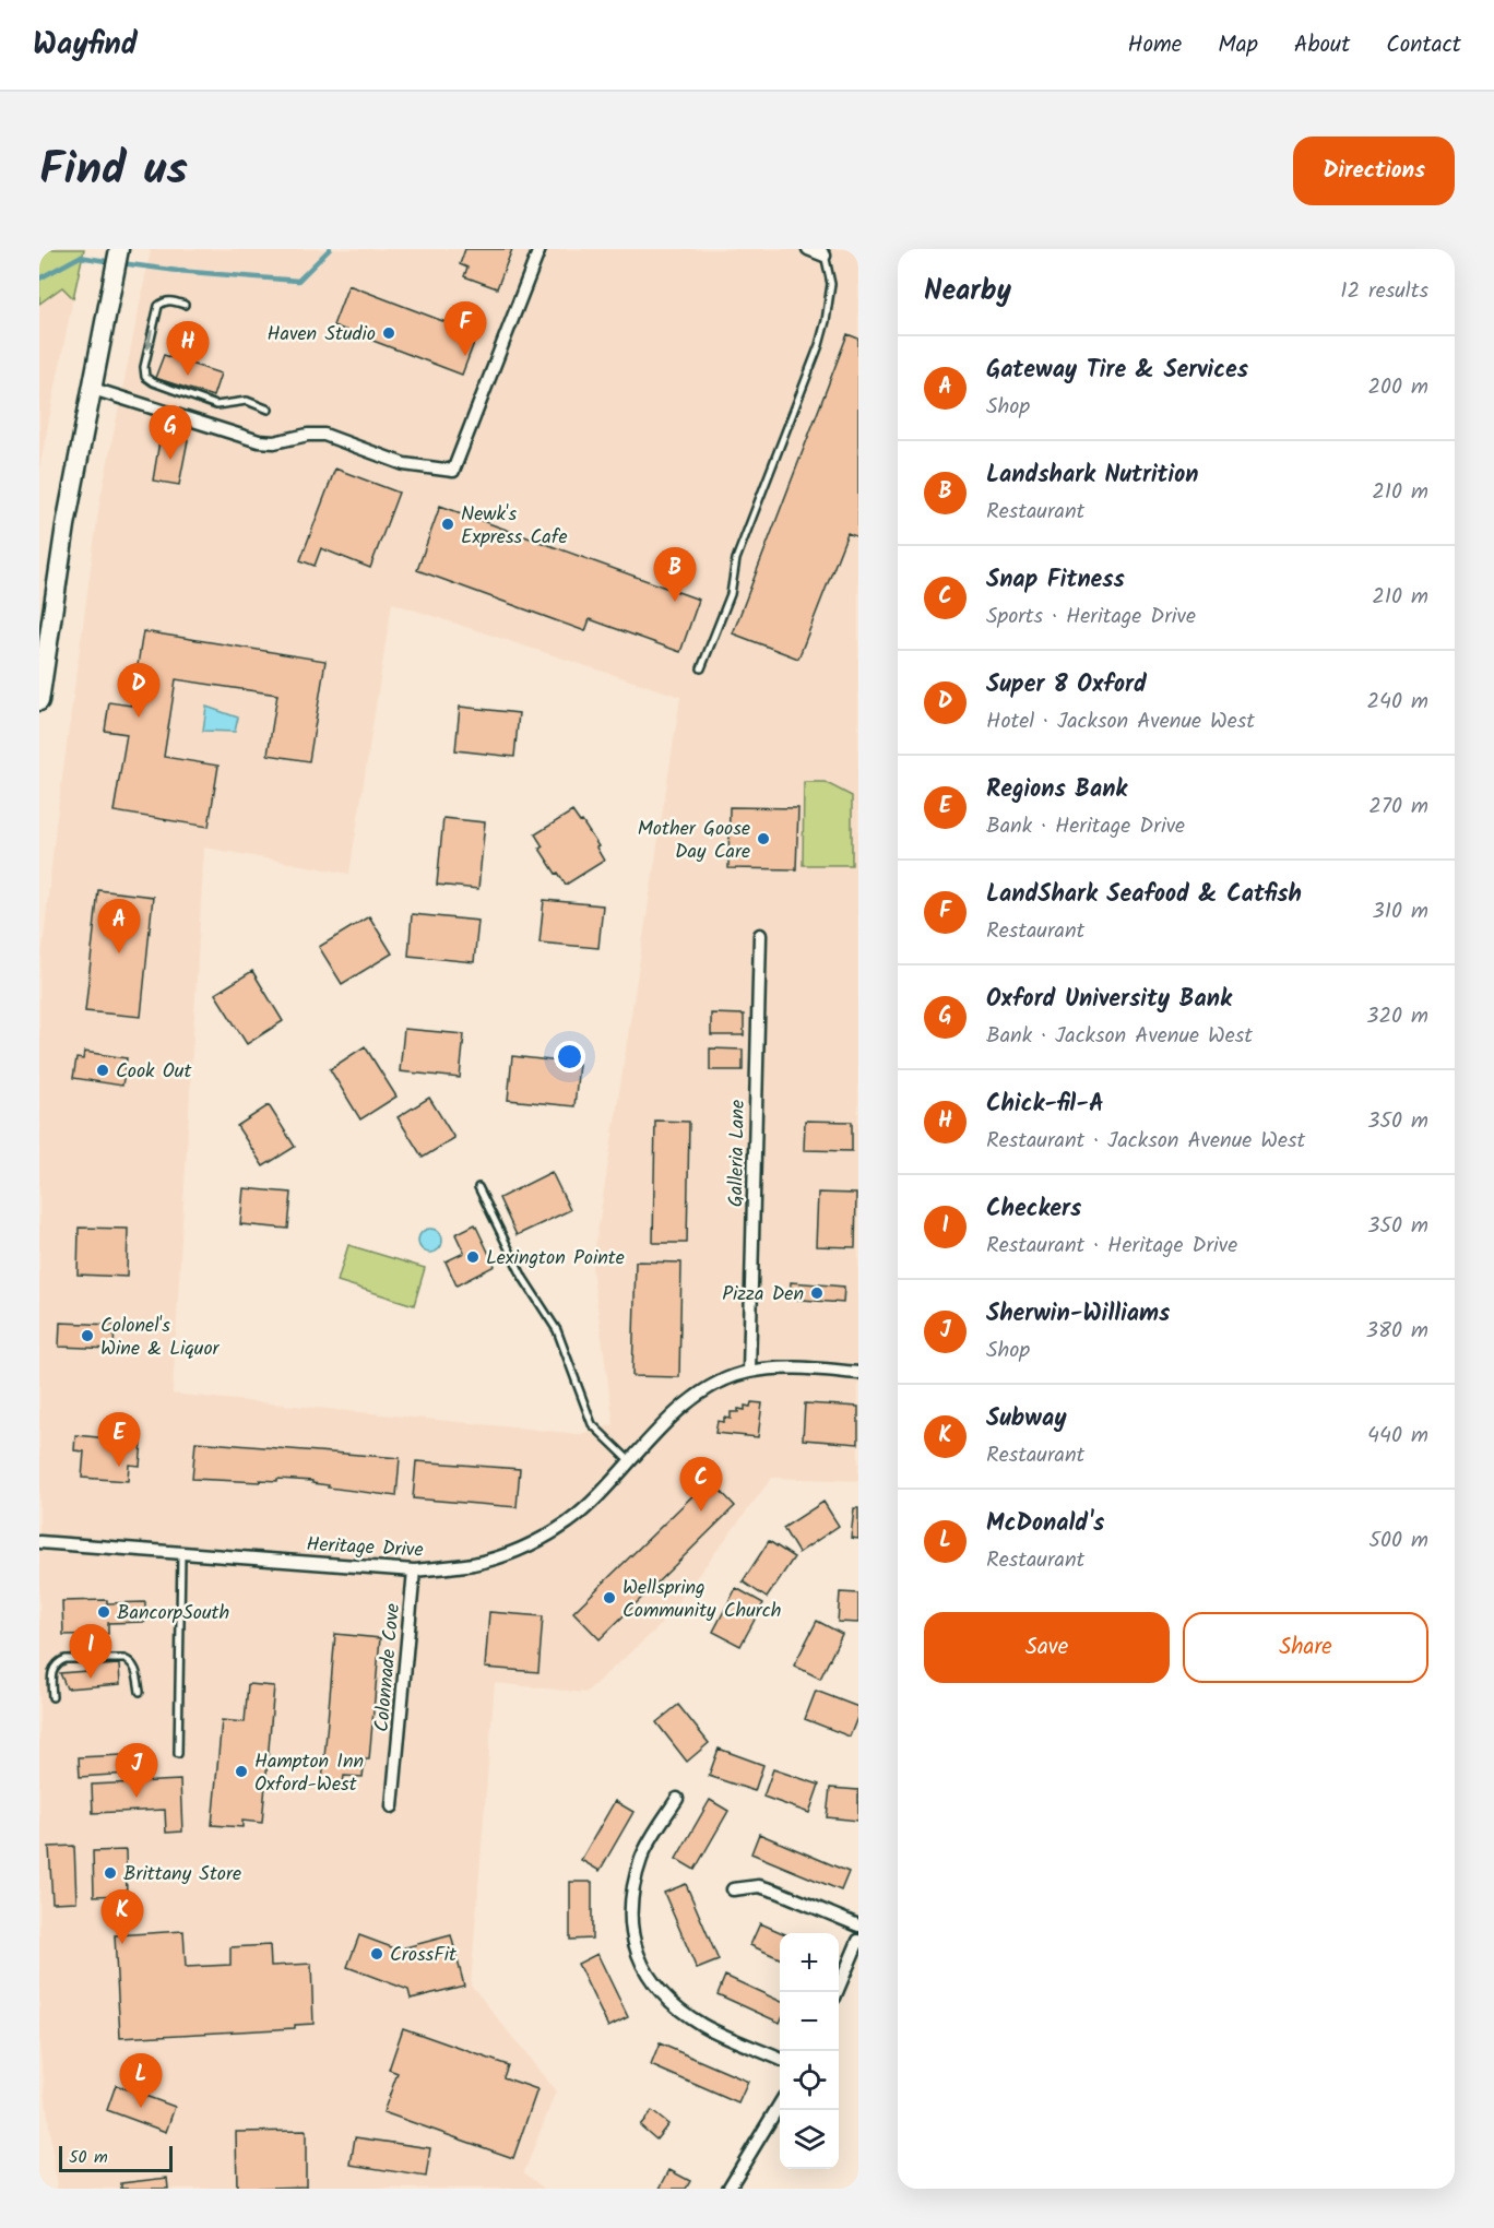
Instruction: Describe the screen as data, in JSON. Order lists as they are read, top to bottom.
{
  "streets": {
    "street": ["Galleria Lane", "Heritage Drive", "Colonnade Cove"]
  },
  "crossings": [
    ["Galleria Lane", "Heritage Drive"],
    ["Heritage Drive", "Colonnade Cove"]
  ],
  "places": [
    "Haven Studio",
    "Newk's Express Cafe",
    "Mother Goose Day Care",
    "Cook Out",
    "Lexington Pointe",
    "Pizza Den",
    "Colonel's Wine & Liquor",
    "Wellspring Community Church",
    "BancorpSouth",
    "Hampton Inn Oxford-West",
    "Brittany Store",
    "CrossFit"
  ],
  "scale_bar": "50 m",
  "page": {
    "header": "Wayfind",
    "nav": [
      "Home",
      "Map",
      "About",
      "Contact"
    ],
    "title": "Find us",
    "buttons": [
      "Directions",
      ["Save", "Share"]
    ],
    "heading": ["Nearby", "12 results"],
    "pins": [
      "F",
      "H",
      "G",
      "B",
      "D",
      "A",
      "E",
      "C",
      "I",
      "J",
      "K",
      "L"
    ],
    "list": [
      {
        "mark": "A",
        "name": "Gateway Tire & Services",
        "note": "Shop",
        "value": "200 m"
      },
      {
        "mark": "B",
        "name": "Landshark Nutrition",
        "note": "Restaurant",
        "value": "210 m"
      },
      {
        "mark": "C",
        "name": "Snap Fitness",
        "note": "Sports · Heritage Drive",
        "value": "210 m"
      },
      {
        "mark": "D",
        "name": "Super 8 Oxford",
        "note": "Hotel · Jackson Avenue West",
        "value": "240 m"
      },
      {
        "mark": "E",
        "name": "Regions Bank",
        "note": "Bank · Heritage Drive",
        "value": "270 m"
      },
      {
        "mark": "F",
        "name": "LandShark Seafood & Catfish",
        "note": "Restaurant",
        "value": "310 m"
      },
      {
        "mark": "G",
        "name": "Oxford University Bank",
        "note": "Bank · Jackson Avenue West",
        "value": "320 m"
      },
      {
        "mark": "H",
        "name": "Chick-fil-A",
        "note": "Restaurant · Jackson Avenue West",
        "value": "350 m"
      },
      {
        "mark": "I",
        "name": "Checkers",
        "note": "Restaurant · Heritage Drive",
        "value": "350 m"
      },
      {
        "mark": "J",
        "name": "Sherwin-Williams",
        "note": "Shop",
        "value": "380 m"
      },
      {
        "mark": "K",
        "name": "Subway",
        "note": "Restaurant",
        "value": "440 m"
      },
      {
        "mark": "L",
        "name": "McDonald's",
        "note": "Restaurant",
        "value": "500 m"
      }
    ],
    "map_buttons": ["+", "−"],
    "scale": "50 m"
  }
}
